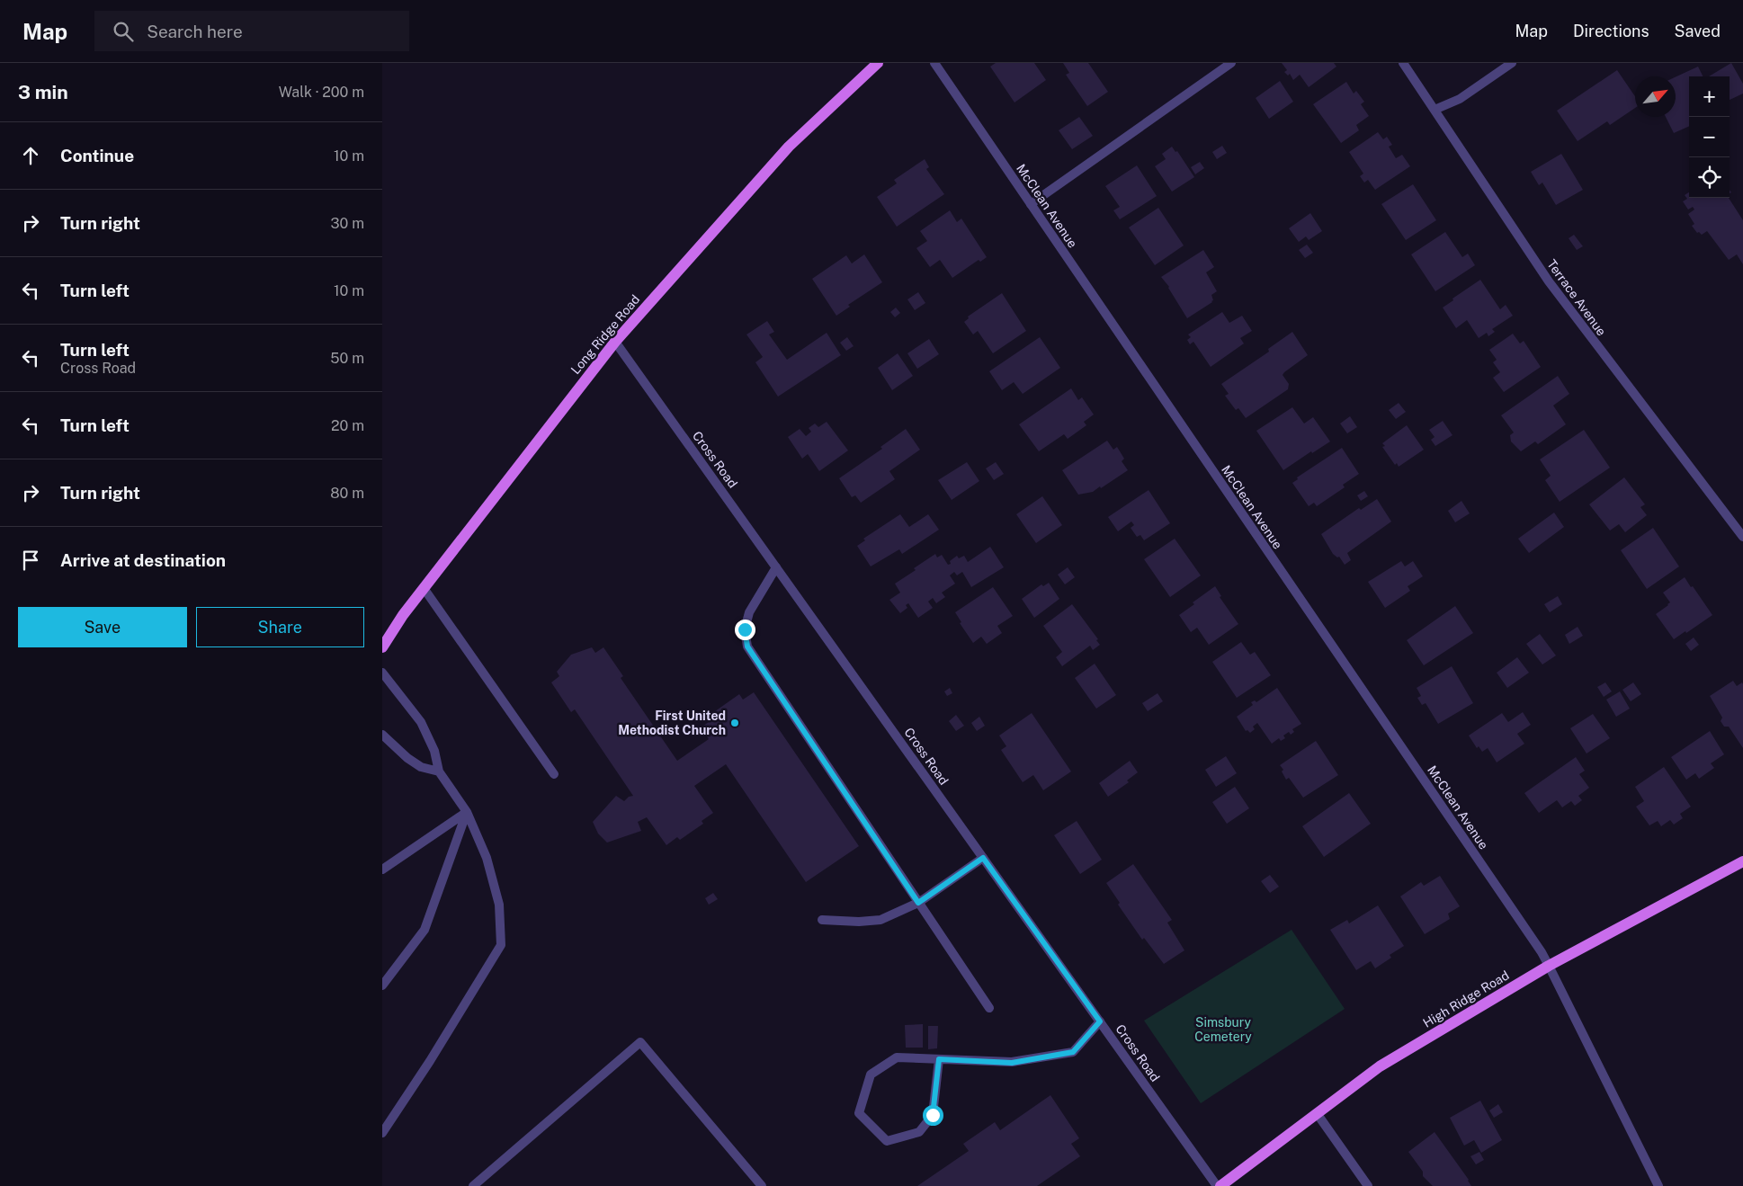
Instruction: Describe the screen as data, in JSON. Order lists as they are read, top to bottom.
{
  "streets": {
    "main road": ["Long Ridge Road", "High Ridge Road"],
    "street": ["McClean Avenue", "Terrace Avenue", "Cross Road"]
  },
  "crossings": [
    ["McClean Avenue", "High Ridge Road"],
    ["Long Ridge Road", "Cross Road"],
    ["Cross Road", "High Ridge Road"]
  ],
  "parks": ["Simsbury Cemetery"],
  "places": ["First United Methodist Church"],
  "north": "top right",
  "page": {
    "header": "Map",
    "search": "Search here",
    "nav": ["Map", "Directions", "Saved"],
    "heading": ["3 min", "Walk · 200 m"],
    "map_buttons": ["+", "−"],
    "list": [
      ["Continue", "10 m"],
      ["Turn right", "30 m"],
      ["Turn left", "10 m"],
      ["Turn left", "Cross Road", "50 m"],
      ["Turn left", "20 m"],
      ["Turn right", "80 m"],
      "Arrive at destination"
    ],
    "buttons": ["Save", "Share"]
  }
}
